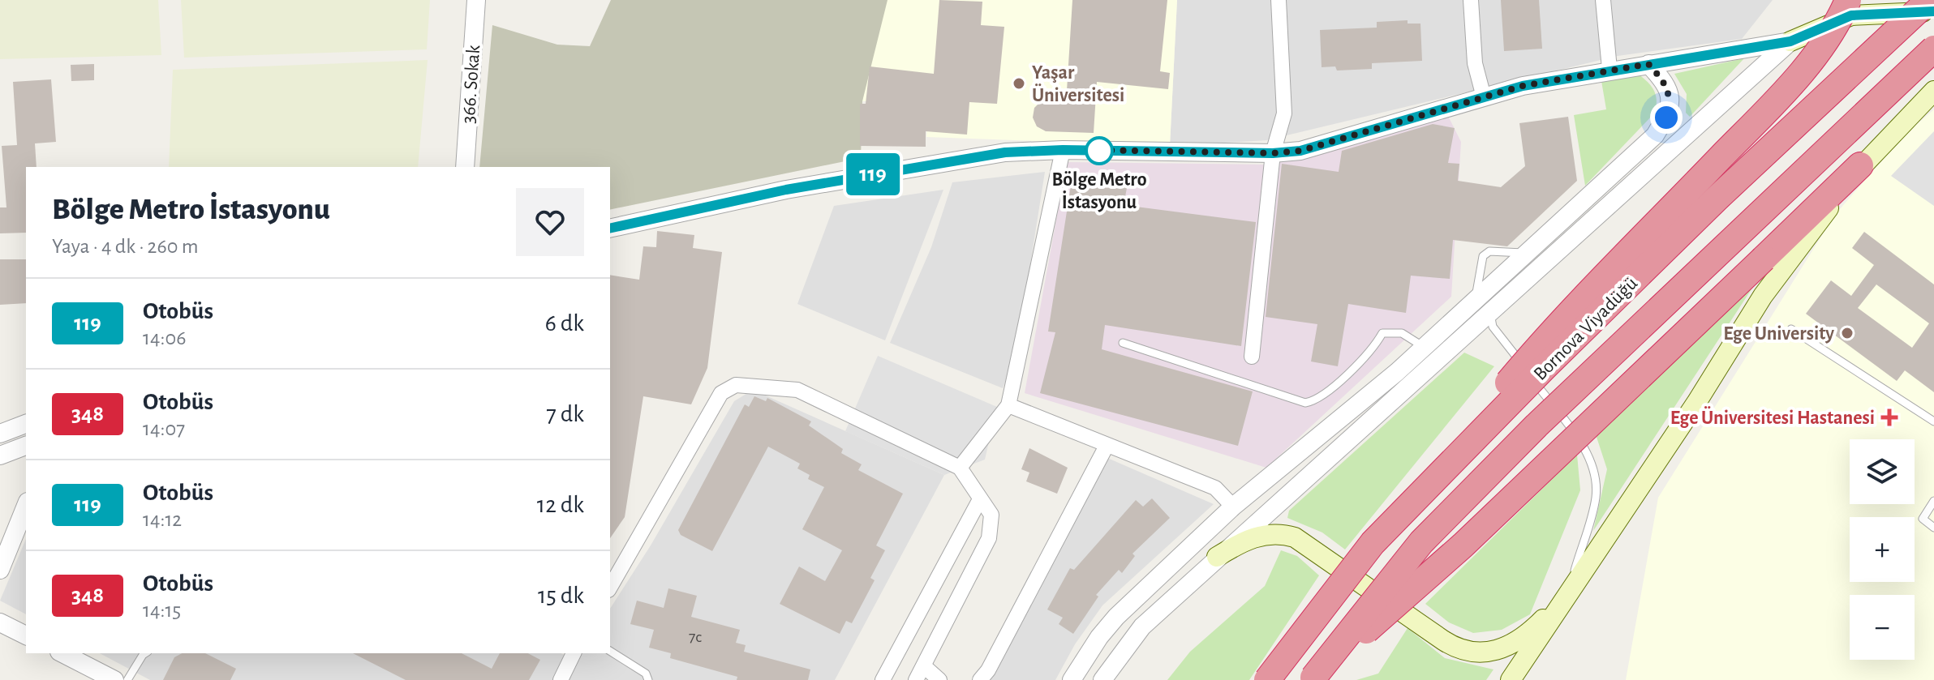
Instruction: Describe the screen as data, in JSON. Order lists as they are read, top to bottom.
{
  "streets": {
    "highway": ["Bornova Viyadüğü"],
    "street": ["366. Sokak"]
  },
  "places": {
    "other": ["Yaşar Üniversitesi", "Bölge Metro İstasyonu", "Ege University"],
    "health": ["Ege Üniversitesi Hastanesi"]
  },
  "lines": ["bus line 119"],
  "house_numbers": ["7c"],
  "page": {
    "on_map": "119",
    "heading": ["Bölge Metro İstasyonu", "Yaya · 4 dk · 260 m"],
    "list": [
      {
        "mark": "119",
        "name": "Otobüs",
        "note": "14:06",
        "value": "6 dk"
      },
      {
        "mark": "348",
        "name": "Otobüs",
        "note": "14:07",
        "value": "7 dk"
      },
      {
        "mark": "119",
        "name": "Otobüs",
        "note": "14:12",
        "value": "12 dk"
      },
      {
        "mark": "348",
        "name": "Otobüs",
        "note": "14:15",
        "value": "15 dk"
      }
    ],
    "map_buttons": ["+", "−"]
  }
}
